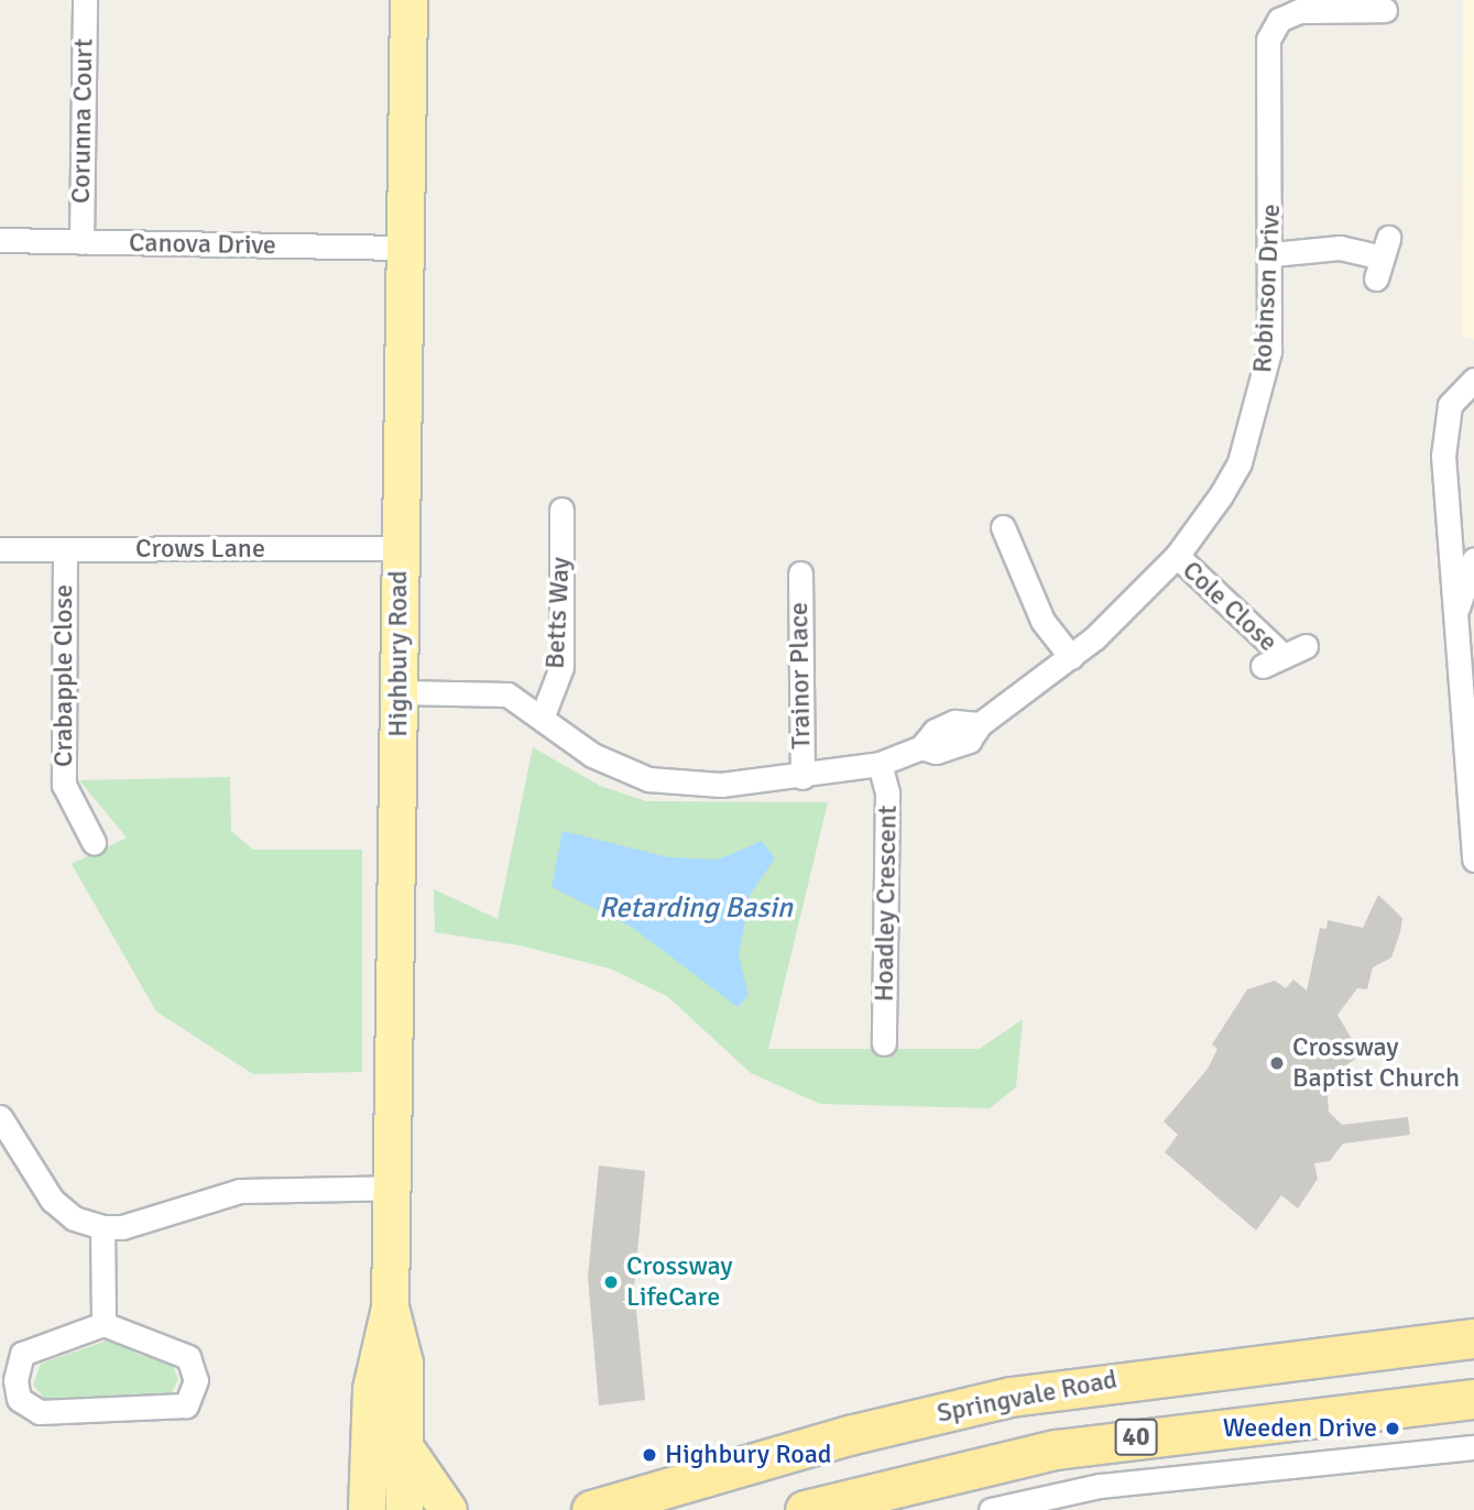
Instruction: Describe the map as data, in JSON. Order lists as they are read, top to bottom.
{
  "streets": {
    "highway": ["Springvale Road", "40"],
    "main road": ["Highbury Road"],
    "street": [
      "Corunna Court",
      "Canova Drive",
      "Robinson Drive",
      "Crows Lane",
      "Cole Close",
      "Betts Way",
      "Crabapple Close",
      "Trainor Place",
      "Hoadley Crescent"
    ]
  },
  "crossings": [
    ["Corunna Court", "Canova Drive"],
    ["Canova Drive", "Highbury Road"],
    ["Robinson Drive", "Cole Close"],
    ["Robinson Drive", "Betts Way"],
    ["Robinson Drive", "Highbury Road"],
    ["Robinson Drive", "Trainor Place"],
    ["Robinson Drive", "Hoadley Crescent"],
    ["Crows Lane", "Highbury Road"],
    ["Crows Lane", "Crabapple Close"]
  ],
  "water": ["Retarding Basin"],
  "places": [
    "Crossway Baptist Church",
    "Crossway LifeCare",
    "Weeden Drive",
    "Highbury Road"
  ]
}
